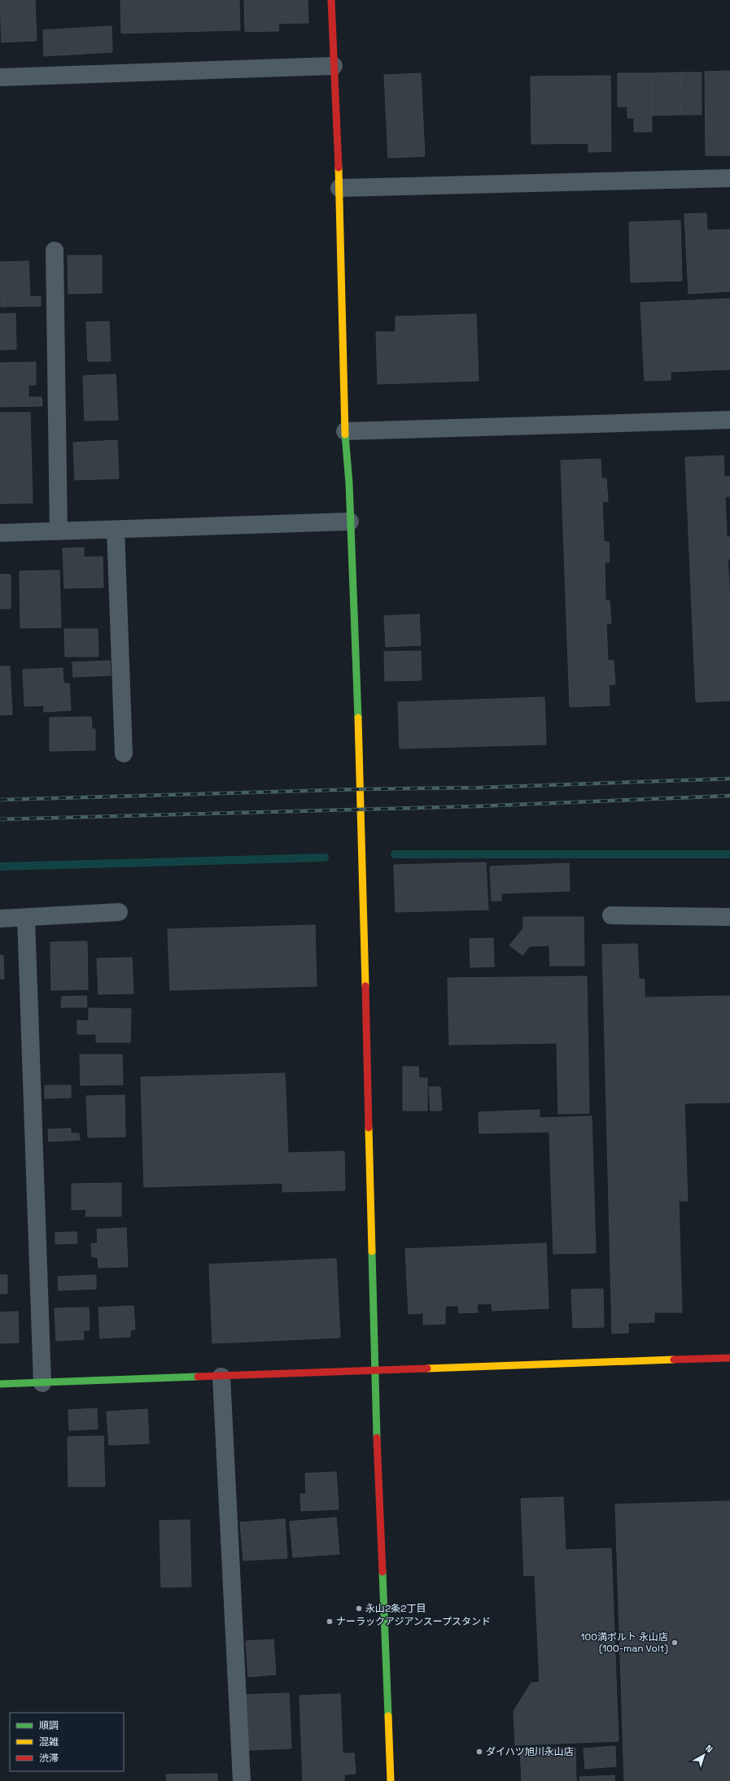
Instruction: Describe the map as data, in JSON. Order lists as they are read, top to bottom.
{
  "places": [
    "永山2条2丁目",
    "ナーラックアジアンスープスタンド",
    "100満ボルト 永山店 (100-man Volt)",
    "ダイハツ旭川永山店"
  ],
  "legend": ["順調", "混雑", "渋滞"],
  "north": "top right"
}
